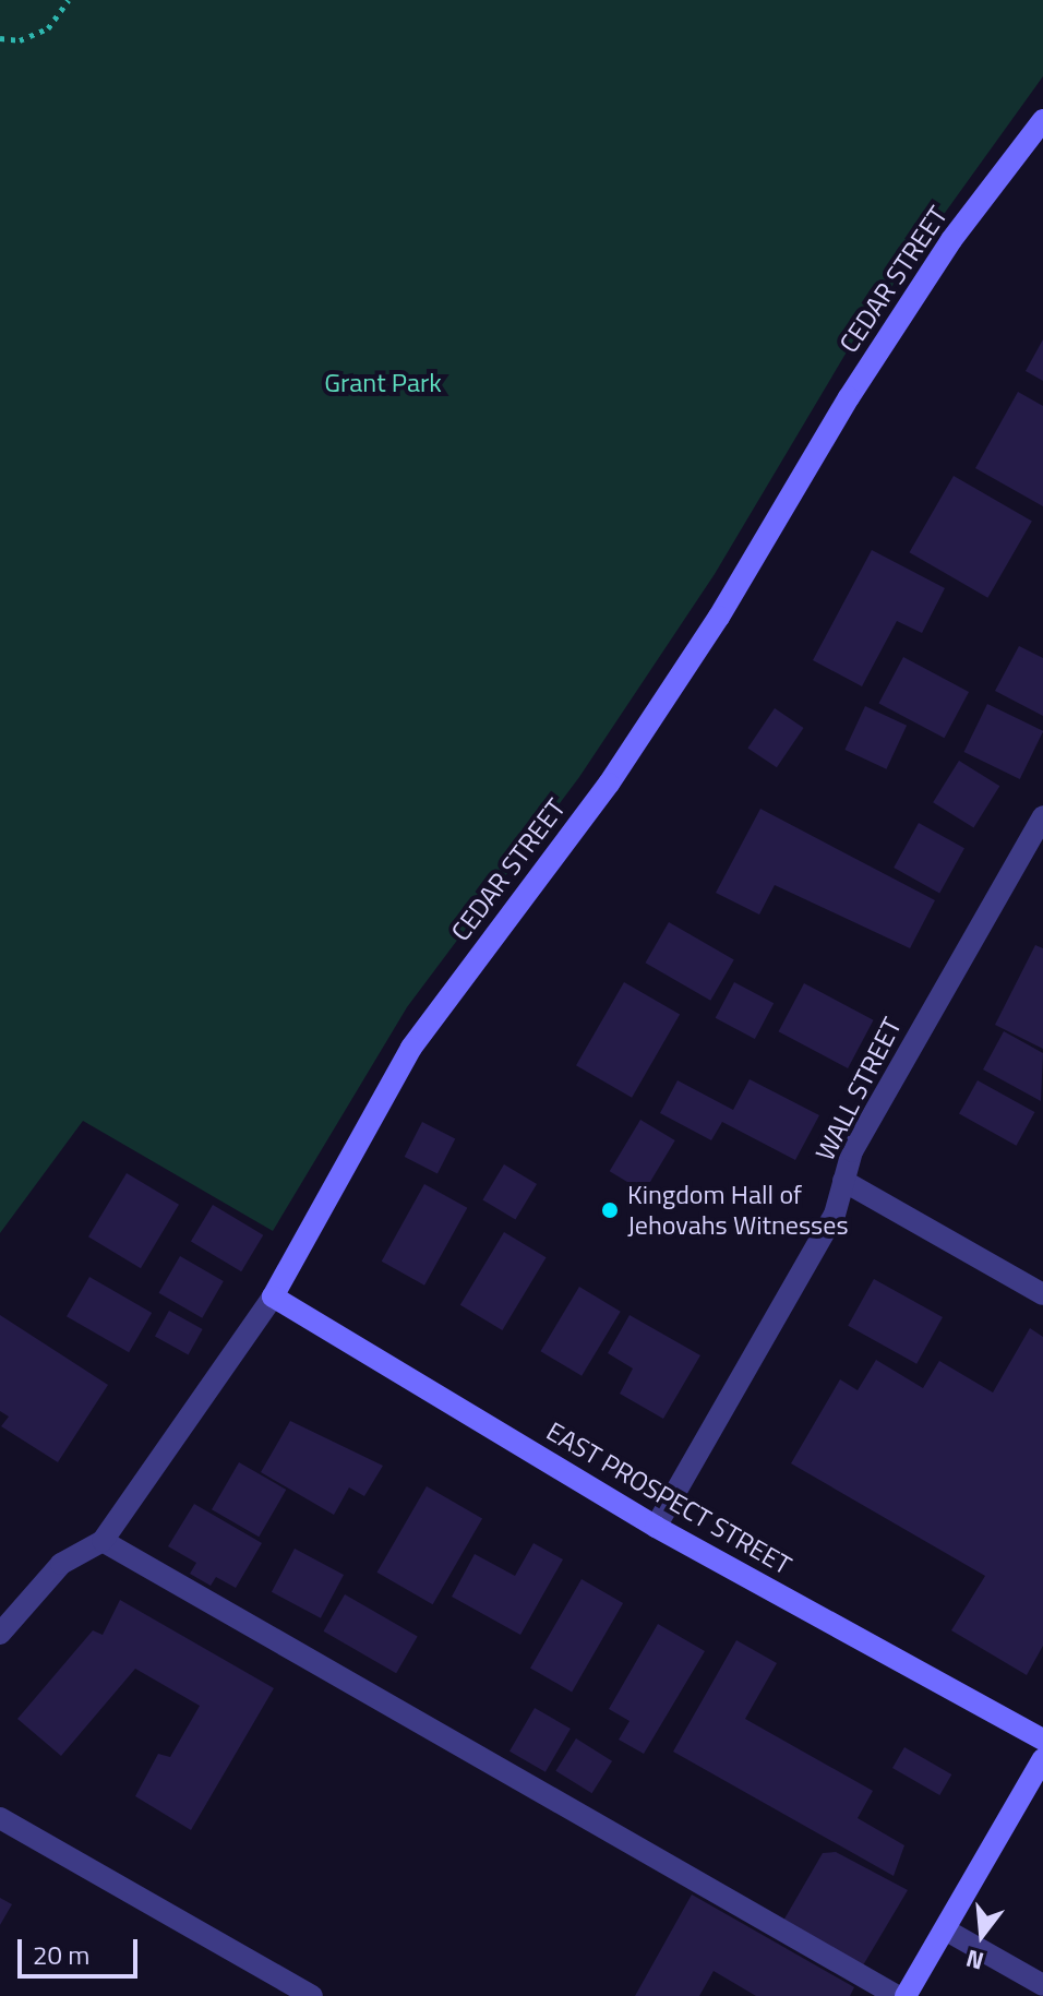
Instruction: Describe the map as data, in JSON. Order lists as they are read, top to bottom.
{
  "streets": {
    "main road": ["CEDAR STREET", "EAST PROSPECT STREET"],
    "street": ["WALL STREET"]
  },
  "crossings": [
    ["CEDAR STREET", "EAST PROSPECT STREET"],
    ["WALL STREET", "EAST PROSPECT STREET"]
  ],
  "parks": ["Grant Park"],
  "places": ["Kingdom Hall of Jehovahs Witnesses"],
  "scale_bar": "20 m",
  "north": "bottom"
}
